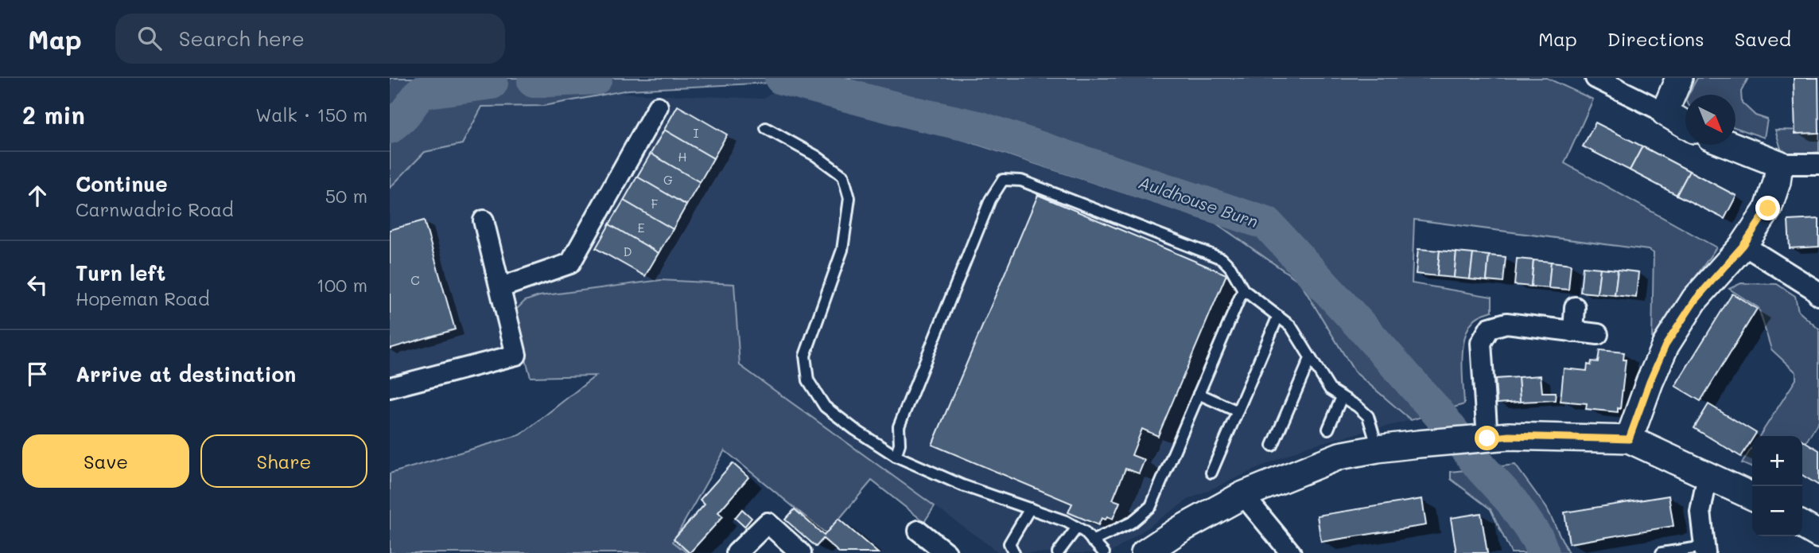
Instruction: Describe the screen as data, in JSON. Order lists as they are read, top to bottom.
{
  "water": ["Auldhouse Burn"],
  "house_numbers": [
    "I",
    "H",
    "G",
    "F",
    "E",
    "D",
    "C"
  ],
  "north": "bottom right",
  "page": {
    "header": "Map",
    "search": "Search here",
    "nav": ["Map", "Directions", "Saved"],
    "heading": ["2 min", "Walk · 150 m"],
    "list": [
      ["Continue", "Carnwadric Road", "50 m"],
      ["Turn left", "Hopeman Road", "100 m"],
      "Arrive at destination"
    ],
    "buttons": ["Save", "Share"],
    "map_buttons": ["+", "−"]
  }
}
